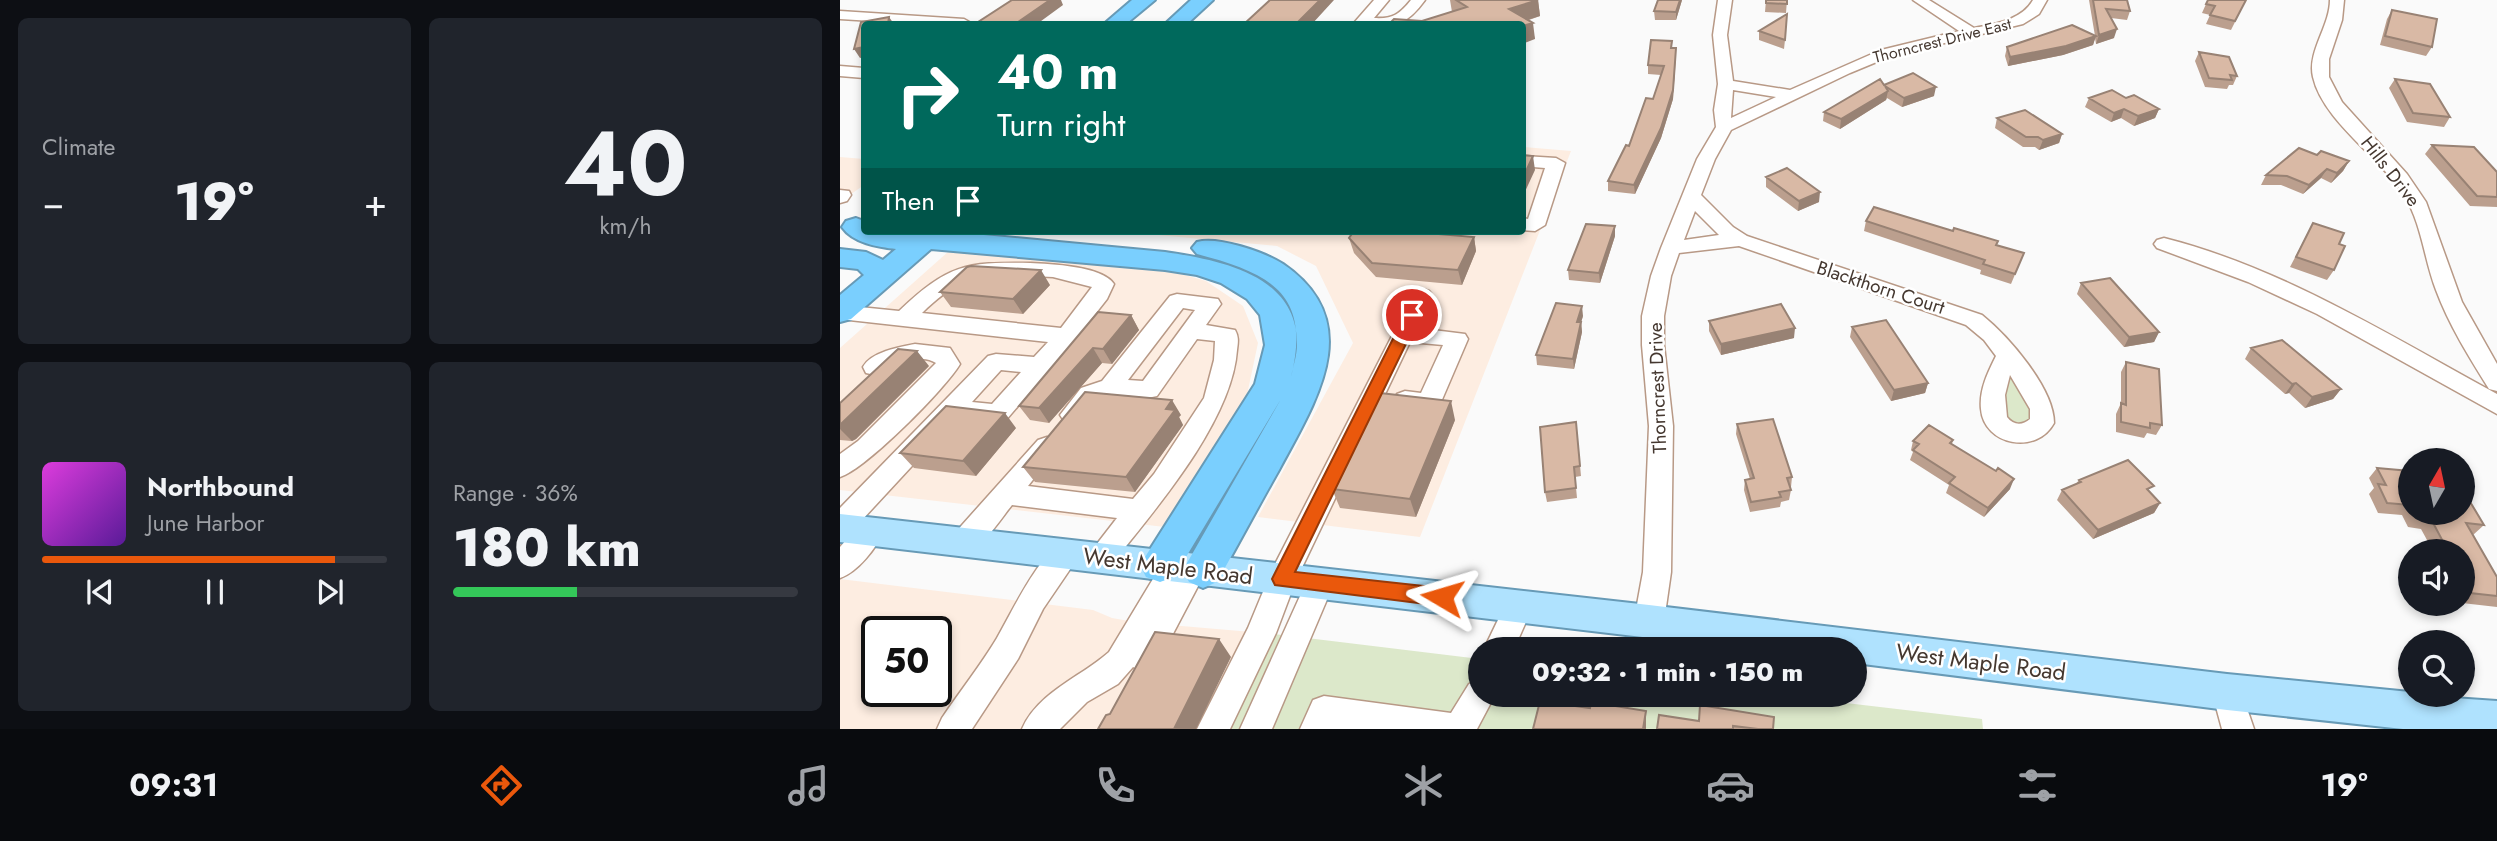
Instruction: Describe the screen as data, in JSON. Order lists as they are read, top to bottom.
{
  "streets": {
    "main road": ["West Maple Road"],
    "street": [
      "Thorncrest Drive East",
      "Hills Drive",
      "Blackthorn Court",
      "Thorncrest Drive"
    ]
  },
  "crossings": [
    ["Thorncrest Drive East", "Thorncrest Drive"],
    ["Blackthorn Court", "Thorncrest Drive"],
    ["Thorncrest Drive", "West Maple Road"]
  ],
  "north": "top",
  "page": {
    "tile": [
      "Climate",
      ["40", "km/h"],
      ["Range · 36%", "180 km"]
    ],
    "turn": ["40 m", "Turn right"],
    "then": "Then",
    "heat": ["−", "19°", "+"],
    "song": ["Northbound", "June Harbor"],
    "limit": "50",
    "trip": "09:32 · 1 min · 150 m",
    "tabs": ["09:31", "19°"]
  }
}
